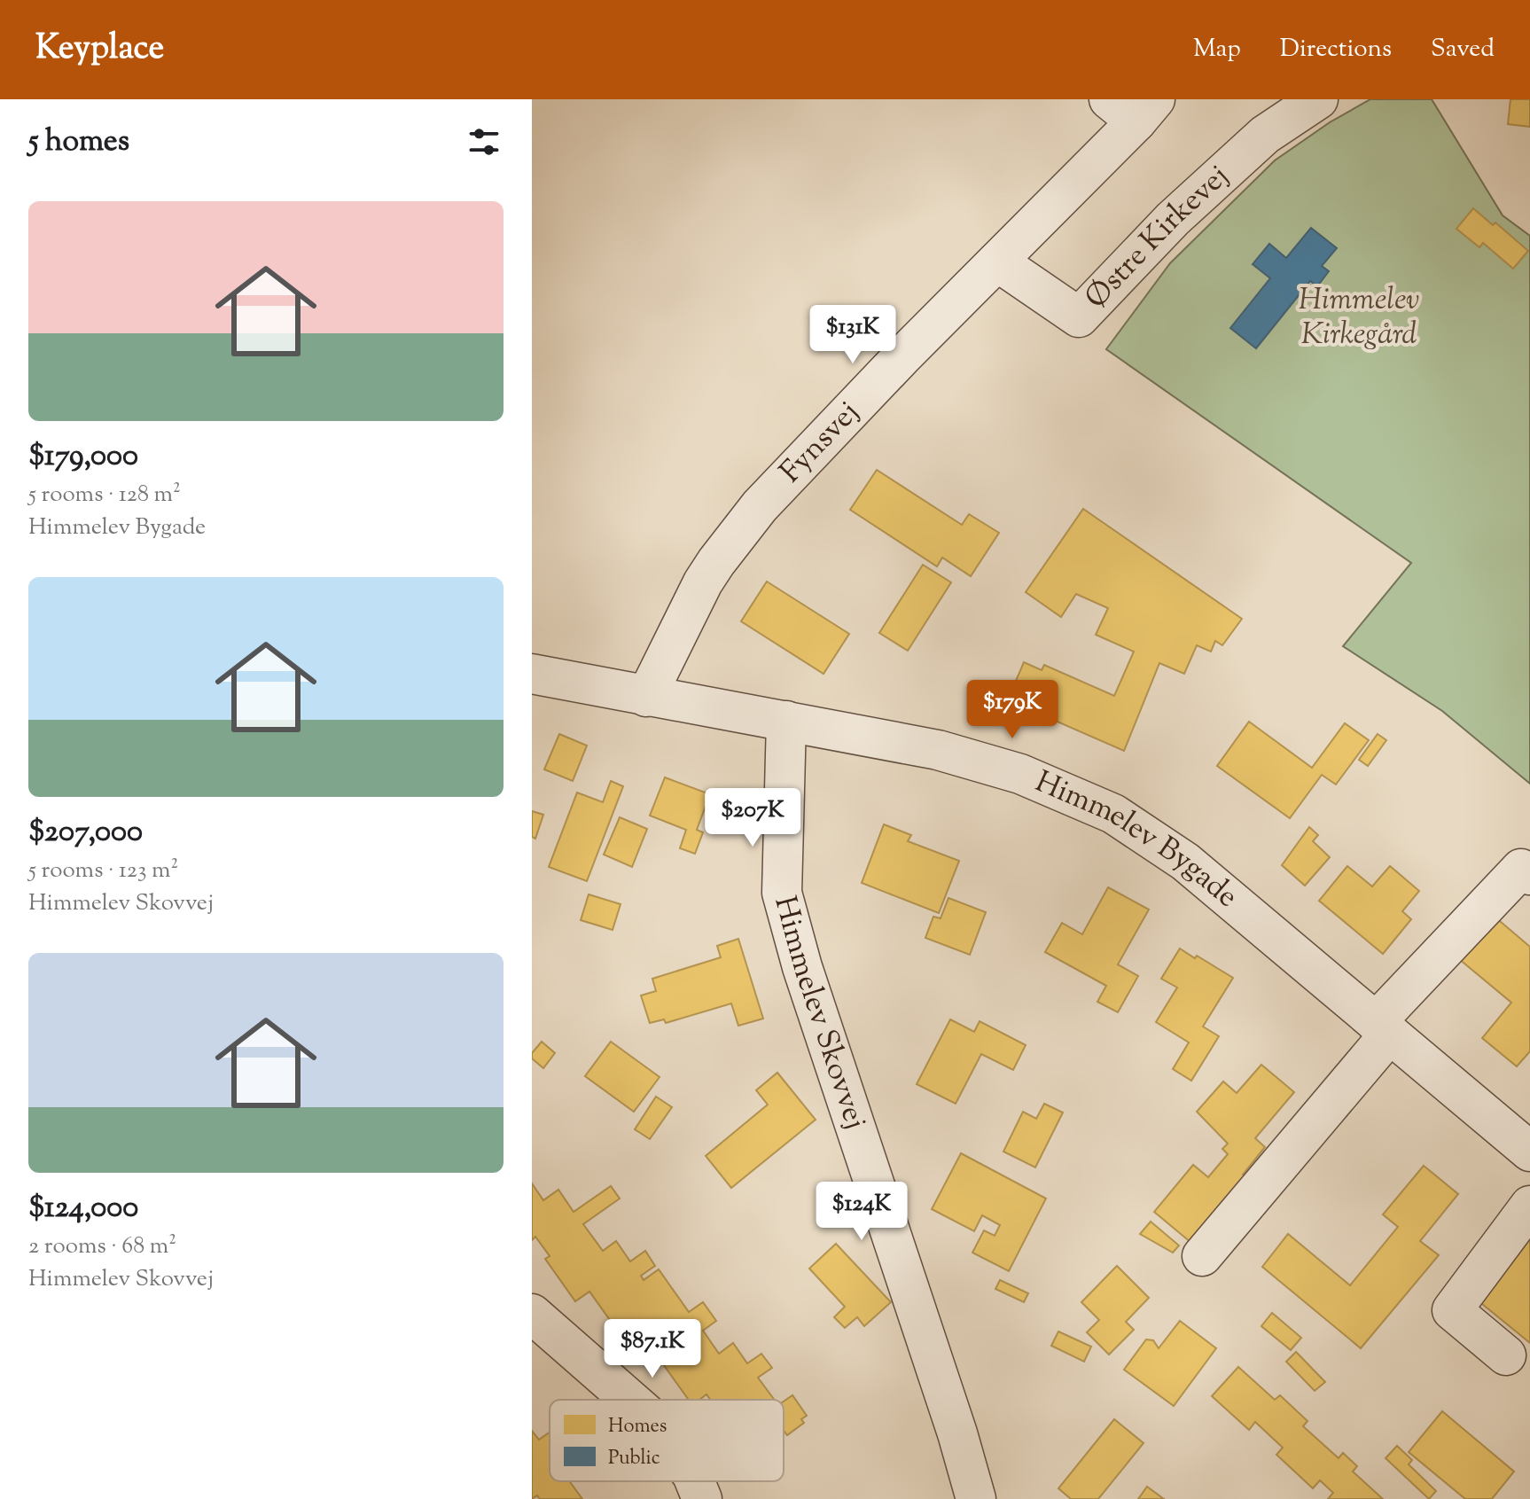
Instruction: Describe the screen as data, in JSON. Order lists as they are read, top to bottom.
{
  "streets": {
    "street": [
      "Østre Kirkevej",
      "Fynsvej",
      "Himmelev Bygade",
      "Himmelev Skovvej"
    ]
  },
  "crossings": [
    ["Østre Kirkevej", "Fynsvej"],
    ["Fynsvej", "Himmelev Bygade"],
    ["Himmelev Bygade", "Himmelev Skovvej"]
  ],
  "parks": ["Himmelev Kirkegård"],
  "legend": ["Homes", "Public"],
  "page": {
    "header": "Keyplace",
    "nav": ["Map", "Directions", "Saved"],
    "heading": "5 homes",
    "list": [
      {
        "name": "$179,000",
        "note": "5 rooms · 128 m² · Himmelev Bygade"
      },
      {
        "name": "$207,000",
        "note": "5 rooms · 123 m² · Himmelev Skovvej"
      },
      {
        "name": "$124,000",
        "note": "2 rooms · 68 m² · Himmelev Skovvej"
      }
    ],
    "price": [
      "$131K",
      "$179K",
      "$207K",
      "$124K",
      "$87.1K"
    ]
  }
}
